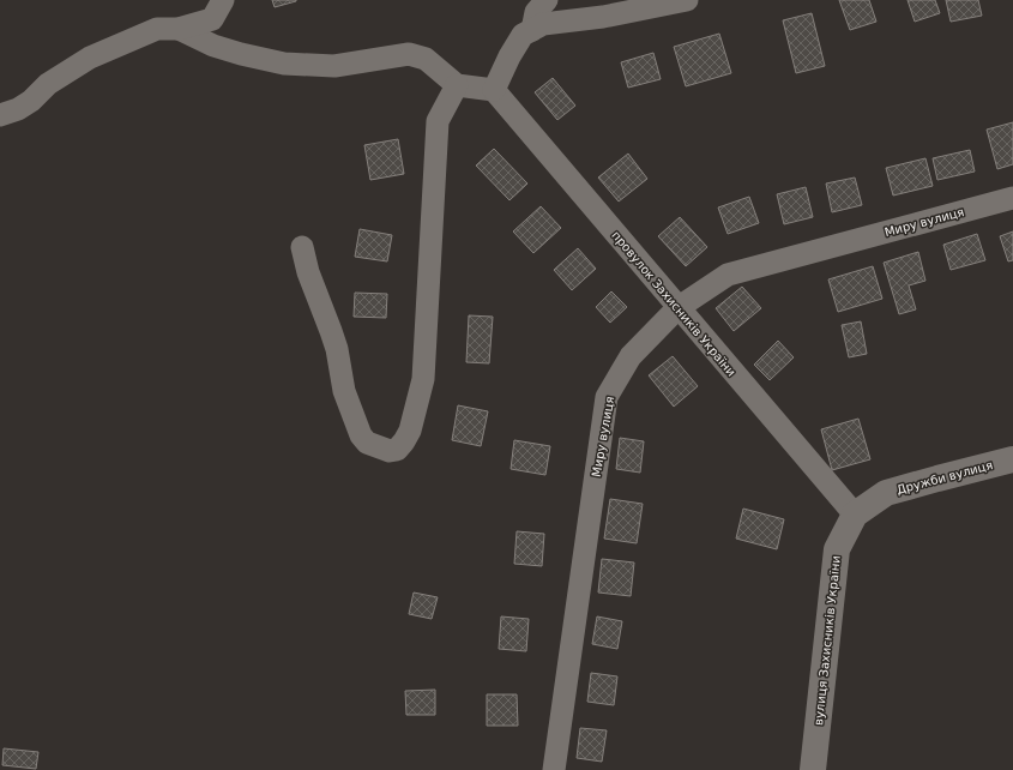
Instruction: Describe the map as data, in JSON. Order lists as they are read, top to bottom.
{
  "streets": {
    "street": [
      "Миру вулиця",
      "провулок Захисників України",
      "Дружби вулиця",
      "вулиця Захисників України"
    ]
  },
  "crossings": [
    ["Миру вулиця", "провулок Захисників України"],
    ["провулок Захисників України", "Дружби вулиця"],
    ["провулок Захисників України", "вулиця Захисників України"],
    ["Дружби вулиця", "вулиця Захисників України"]
  ]
}
